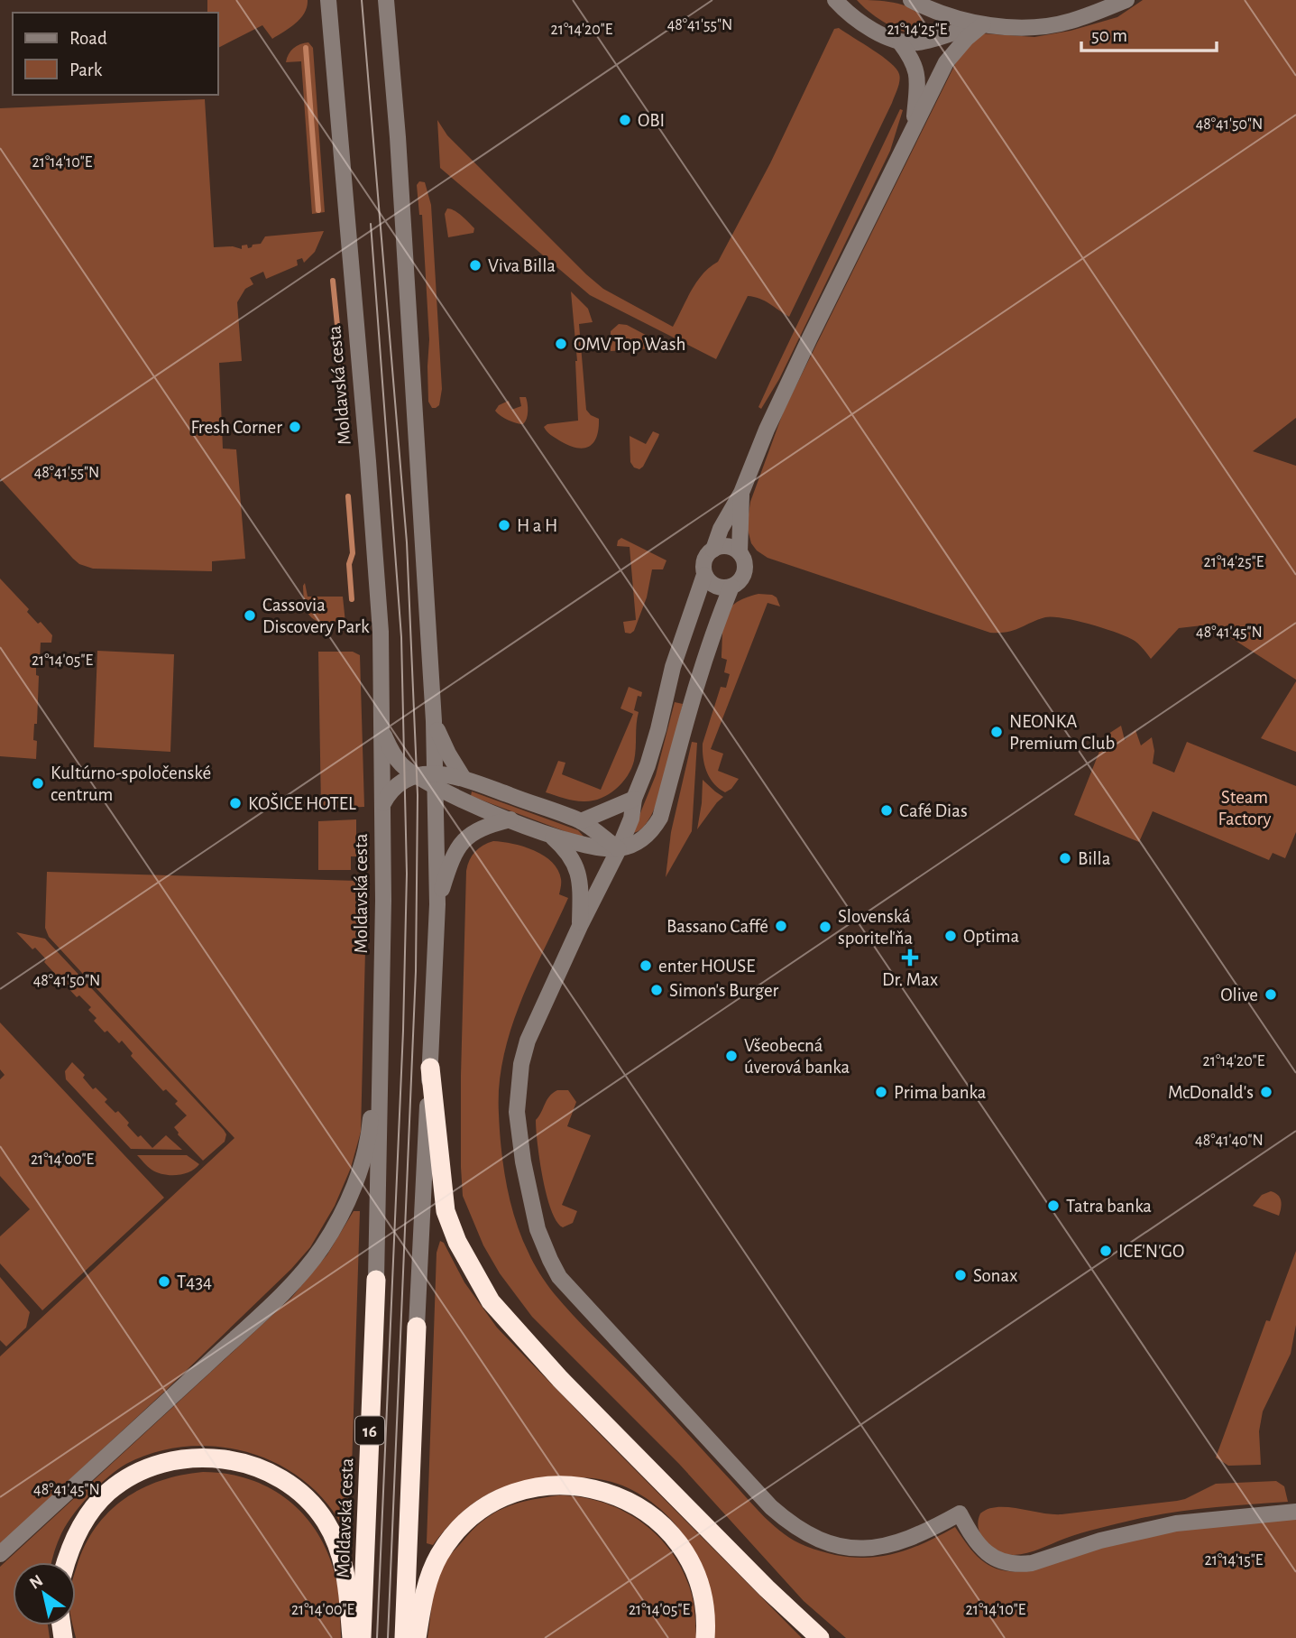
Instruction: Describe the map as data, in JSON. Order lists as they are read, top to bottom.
{
  "streets": {
    "highway": ["Moldavská cesta", "16"]
  },
  "parks": ["Steam Factory"],
  "places": {
    "other": [
      "OBI",
      "Viva Billa",
      "OMV Top Wash",
      "Fresh Corner",
      "H a H",
      "Cassovia Discovery Park",
      "NEONKA Premium Club",
      "Kultúrno-spoločenské centrum",
      "KOŠICE HOTEL",
      "Café Dias",
      "Billa",
      "Bassano Caffé",
      "Slovenská sporiteľňa",
      "Optima",
      "enter HOUSE",
      "Simon's Burger",
      "Olive",
      "Všeobecná úverová banka",
      "Prima banka",
      "McDonald's",
      "Tatra banka",
      "ICE'N'GO",
      "Sonax",
      "T434"
    ],
    "health": ["Dr. Max"]
  },
  "legend": ["Road", "Park"],
  "scale_bar": "50 m",
  "north": "top left",
  "coordinates": [
    "48°41'55\"N",
    "21°14'20\"E",
    "21°14'25\"E",
    "48°41'50\"N",
    "21°14'10\"E",
    "48°41'45\"N",
    "21°14'05\"E",
    "48°41'40\"N",
    "21°14'00\"E",
    "21°14'15\"E"
  ]
}
